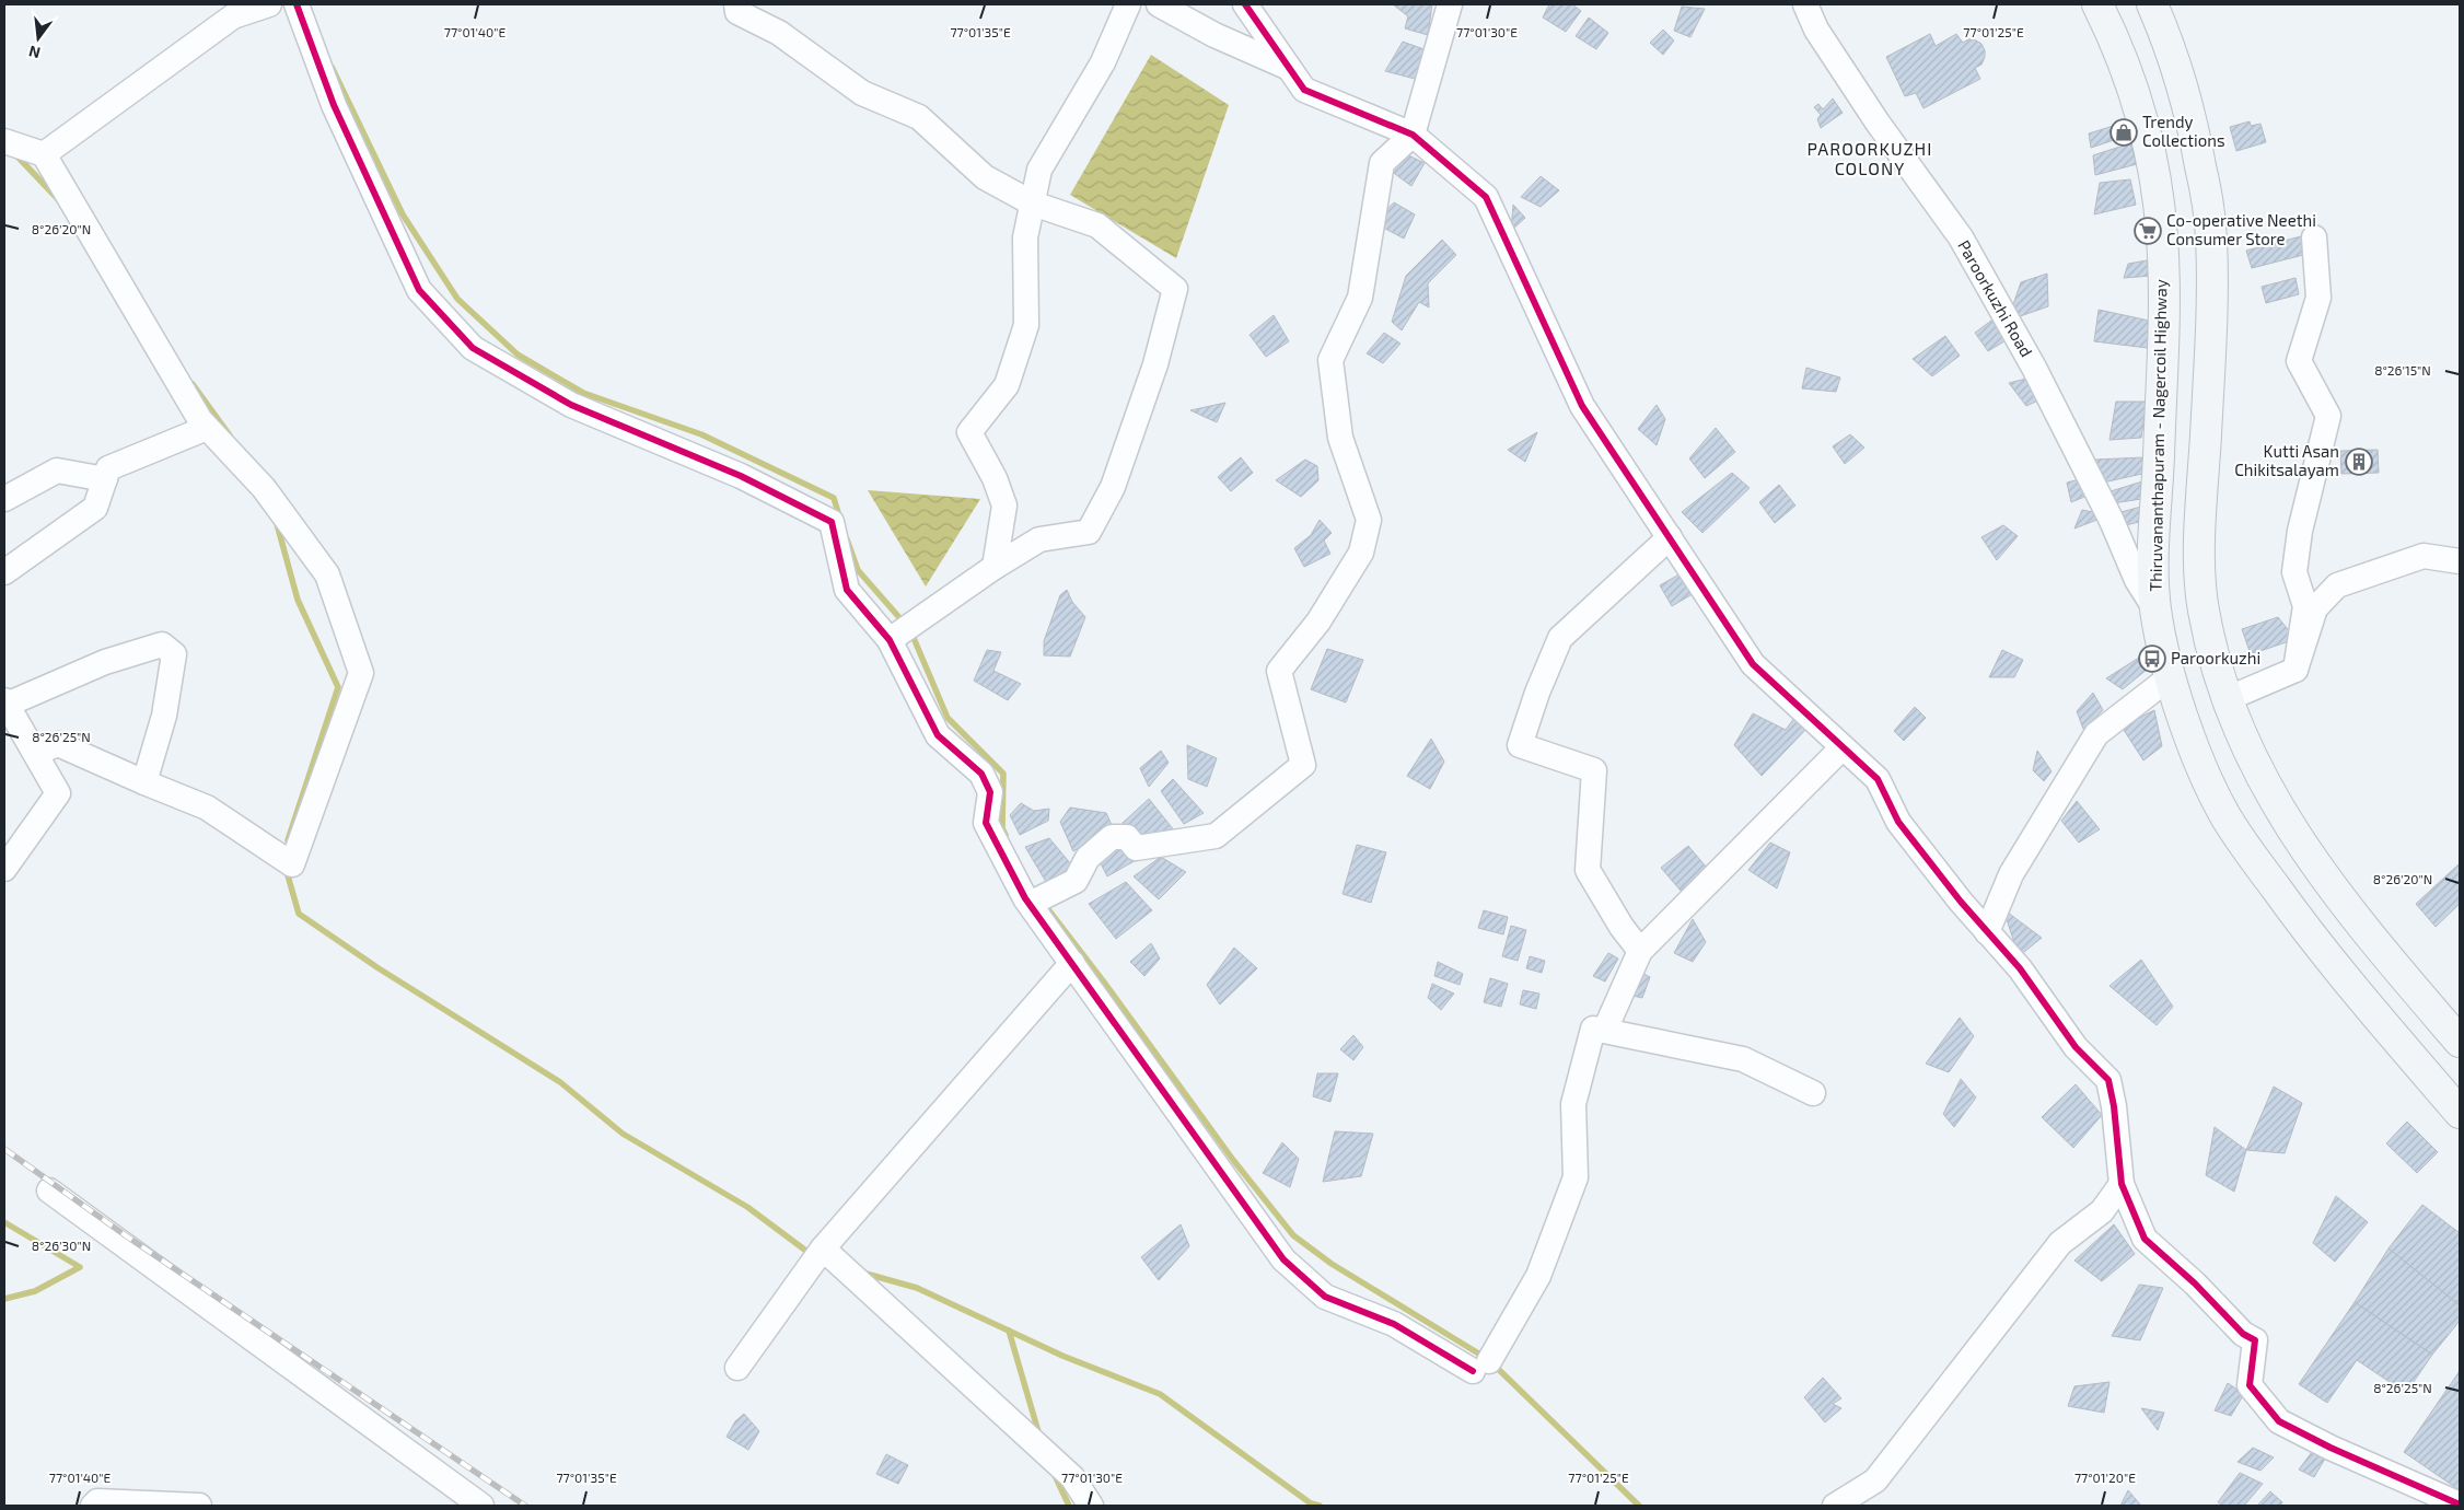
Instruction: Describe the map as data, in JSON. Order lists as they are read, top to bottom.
{
  "streets": {
    "main road": ["Thiruvananthapuram - Nagercoil Highway"],
    "street": ["Paroorkuzhi Road"]
  },
  "crossings": [
    ["Paroorkuzhi Road", "Thiruvananthapuram - Nagercoil Highway"]
  ],
  "districts": ["PAROORKUZHI COLONY"],
  "places": {
    "shop": ["Trendy Collections"],
    "supermarket": ["Co-operative Neethi Consumer Store"],
    "building": ["Kutti Asan Chikitsalayam"],
    "bus stop": ["Paroorkuzhi"]
  },
  "north": "bottom",
  "coordinates": [
    "77°01'40\"E",
    "77°01'35\"E",
    "77°01'30\"E",
    "77°01'25\"E",
    "8°26'20\"N",
    "8°26'15\"N",
    "8°26'25\"N",
    "8°26'30\"N",
    "77°01'20\"E"
  ]
}
